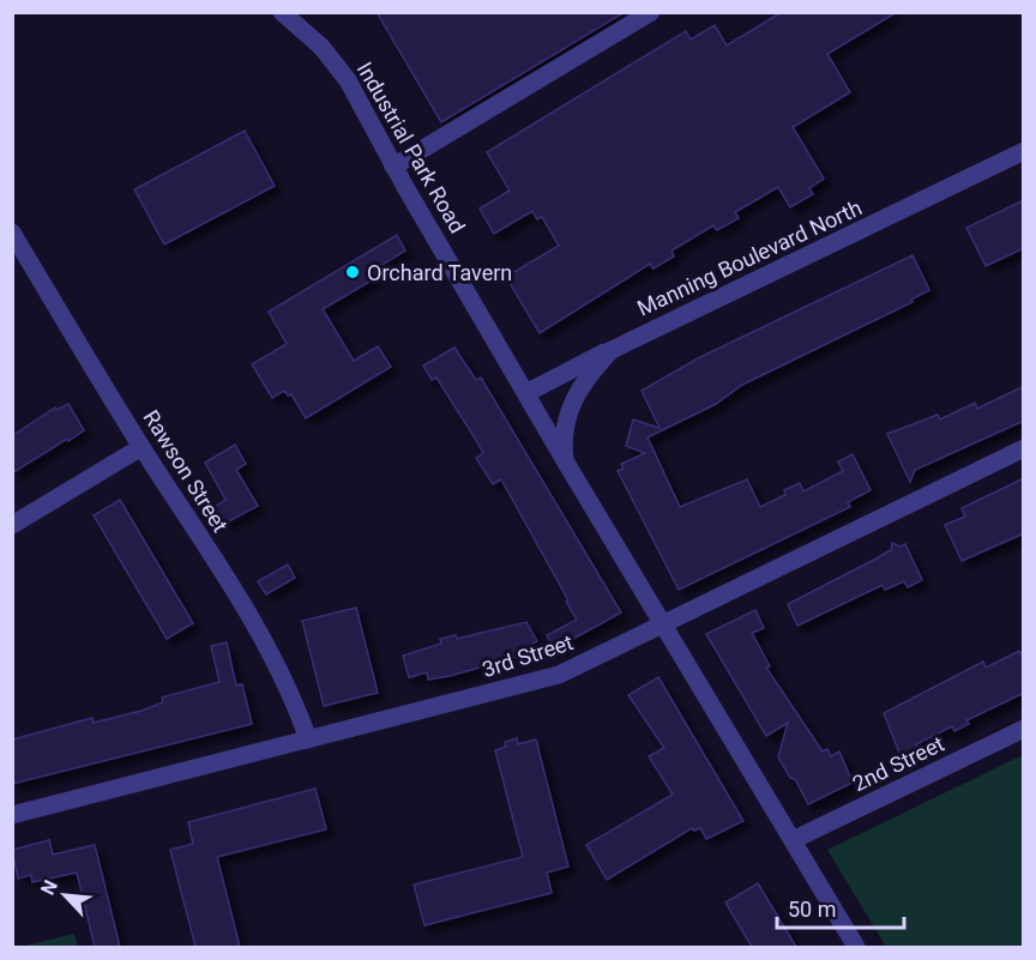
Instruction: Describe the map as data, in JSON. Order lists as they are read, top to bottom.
{
  "streets": {
    "street": [
      "Industrial Park Road",
      "Manning Boulevard North",
      "Rawson Street",
      "3rd Street",
      "2nd Street"
    ]
  },
  "crossings": [
    ["Rawson Street", "3rd Street"]
  ],
  "places": ["Orchard Tavern"],
  "scale_bar": "50 m",
  "north": "top left"
}
